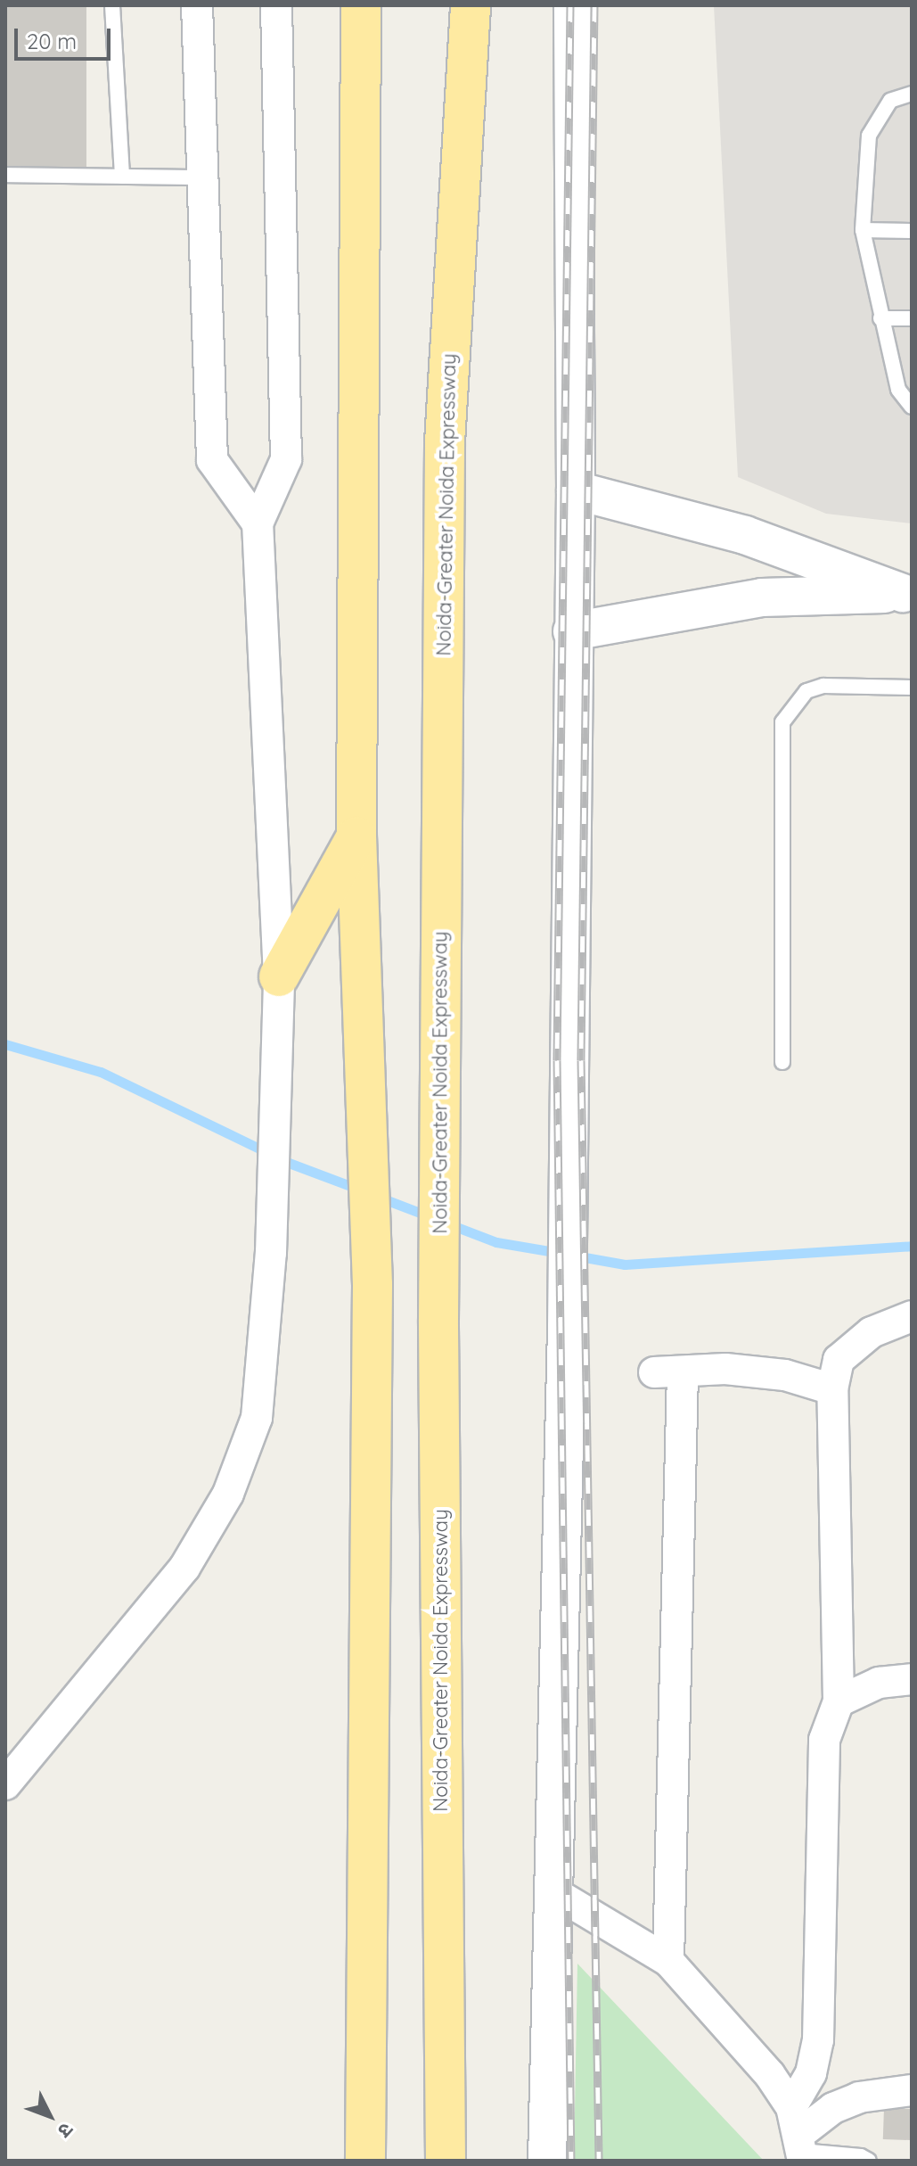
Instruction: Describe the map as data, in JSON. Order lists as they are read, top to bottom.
{
  "streets": {
    "highway": ["Noida-Greater Noida Expressway"]
  },
  "scale_bar": "20 m",
  "north": "bottom right"
}
